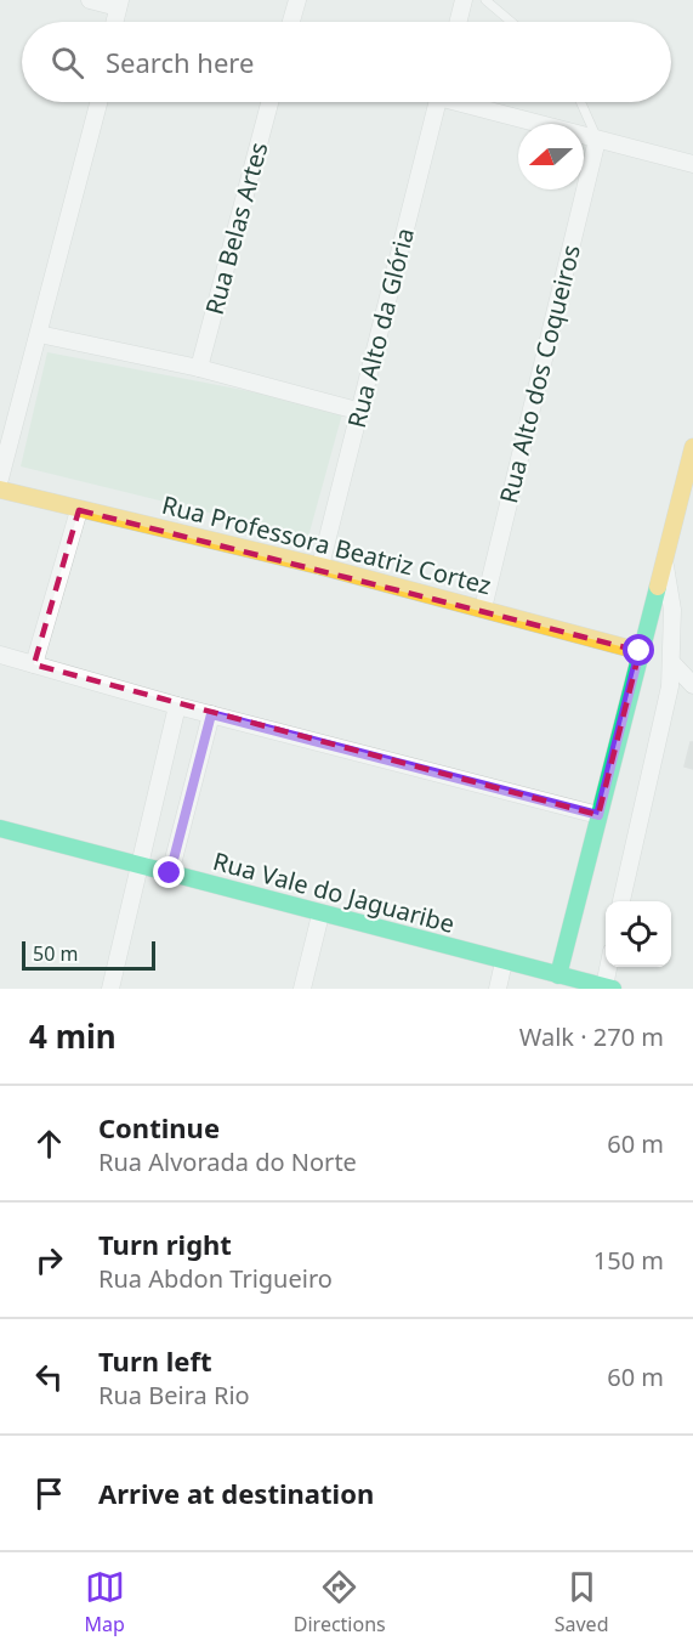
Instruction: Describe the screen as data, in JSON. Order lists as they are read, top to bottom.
{
  "streets": {
    "street": [
      "Rua Belas Artes",
      "Rua Alto da Glória",
      "Rua Alto dos Coqueiros",
      "Rua Professora Beatriz Cortez",
      "Rua Vale do Jaguaribe"
    ]
  },
  "crossings": [
    ["Rua Alto da Glória", "Rua Professora Beatriz Cortez"],
    ["Rua Alto dos Coqueiros", "Rua Professora Beatriz Cortez"]
  ],
  "scale_bar": "50 m",
  "north": "left",
  "page": {
    "search": "Search here",
    "scale": "50 m",
    "heading": ["4 min", "Walk · 270 m"],
    "list": [
      ["Continue", "Rua Alvorada do Norte", "60 m"],
      ["Turn right", "Rua Abdon Trigueiro", "150 m"],
      ["Turn left", "Rua Beira Rio", "60 m"],
      "Arrive at destination"
    ],
    "nav": ["Map", "Directions", "Saved"]
  }
}
